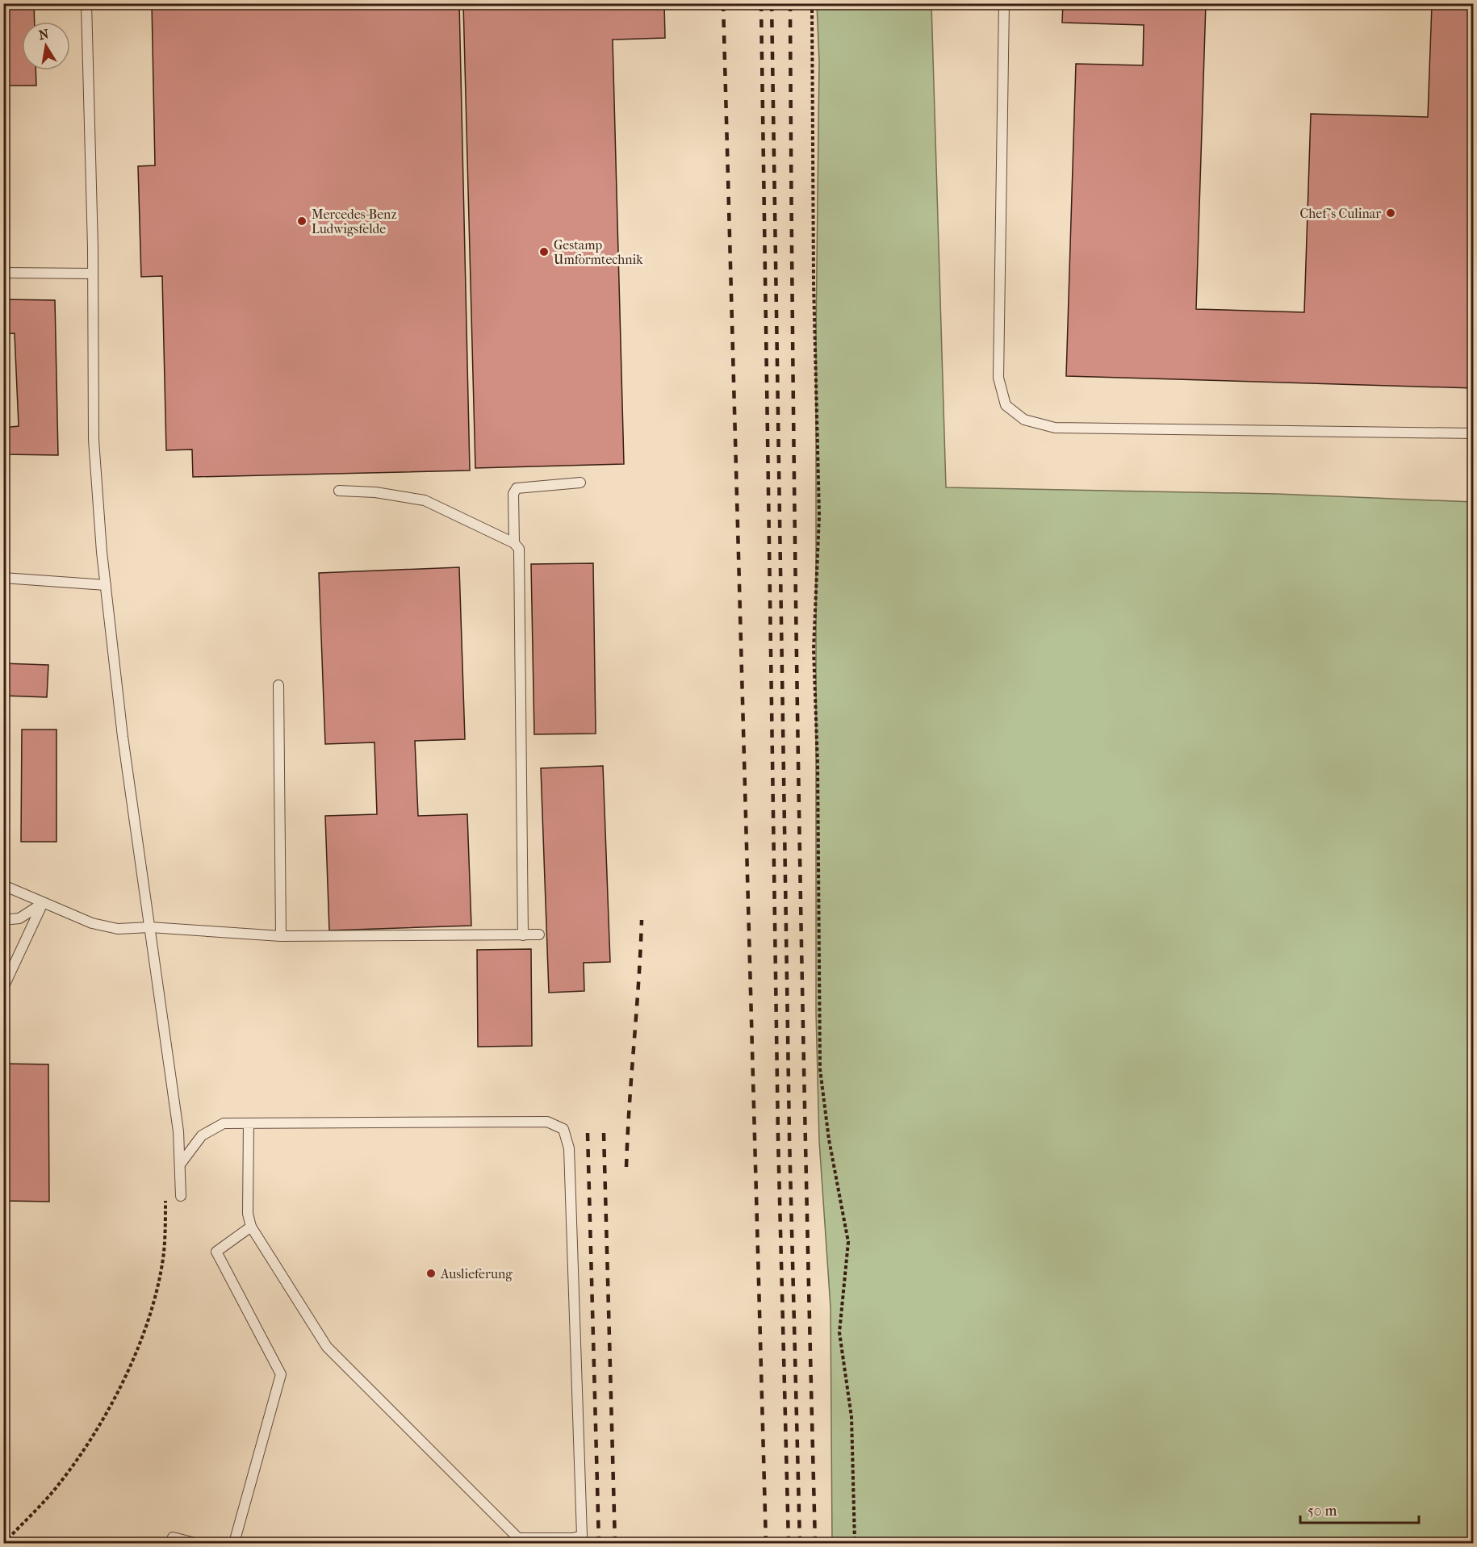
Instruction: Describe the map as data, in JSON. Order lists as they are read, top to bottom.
{
  "places": [
    "Chef's Culinar",
    "Mercedes-Benz Ludwigsfelde",
    "Gestamp Umformtechnik",
    "Auslieferung"
  ],
  "scale_bar": "50 m",
  "north": "top"
}
